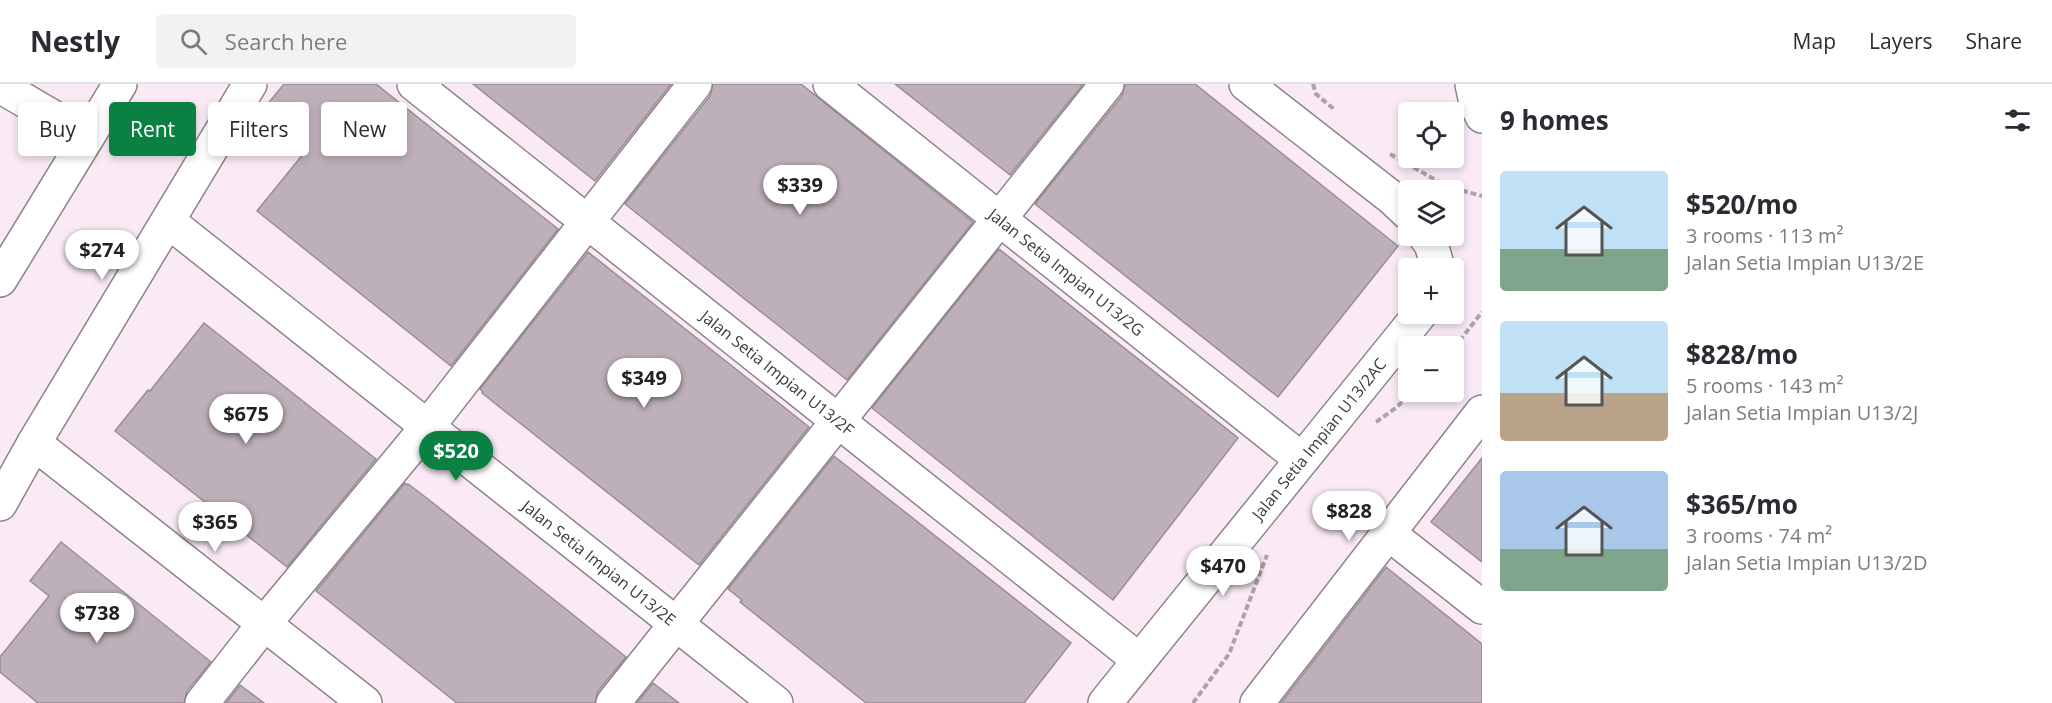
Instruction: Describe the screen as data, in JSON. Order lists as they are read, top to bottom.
{
  "streets": {
    "street": [
      "Jalan Setia Impian U13/2G",
      "Jalan Setia Impian U13/2F",
      "Jalan Setia Impian U13/2AC",
      "Jalan Setia Impian U13/2E"
    ]
  },
  "crossings": [
    ["Jalan Setia Impian U13/2G", "Jalan Setia Impian U13/2AC"],
    ["Jalan Setia Impian U13/2F", "Jalan Setia Impian U13/2AC"]
  ],
  "page": {
    "header": "Nestly",
    "search": "Search here",
    "nav": ["Map", "Layers", "Share"],
    "heading": "9 homes",
    "map_buttons": ["+", "−"],
    "chip": [
      "Buy",
      "Rent",
      "Filters",
      "New"
    ],
    "list": [
      {
        "name": "$520/mo",
        "note": "3 rooms · 113 m² · Jalan Setia Impian U13/2E"
      },
      {
        "name": "$828/mo",
        "note": "5 rooms · 143 m² · Jalan Setia Impian U13/2J"
      },
      {
        "name": "$365/mo",
        "note": "3 rooms · 74 m² · Jalan Setia Impian U13/2D"
      }
    ],
    "price": [
      "$339",
      "$274",
      "$349",
      "$675",
      "$520",
      "$828",
      "$365",
      "$470",
      "$738"
    ]
  }
}
